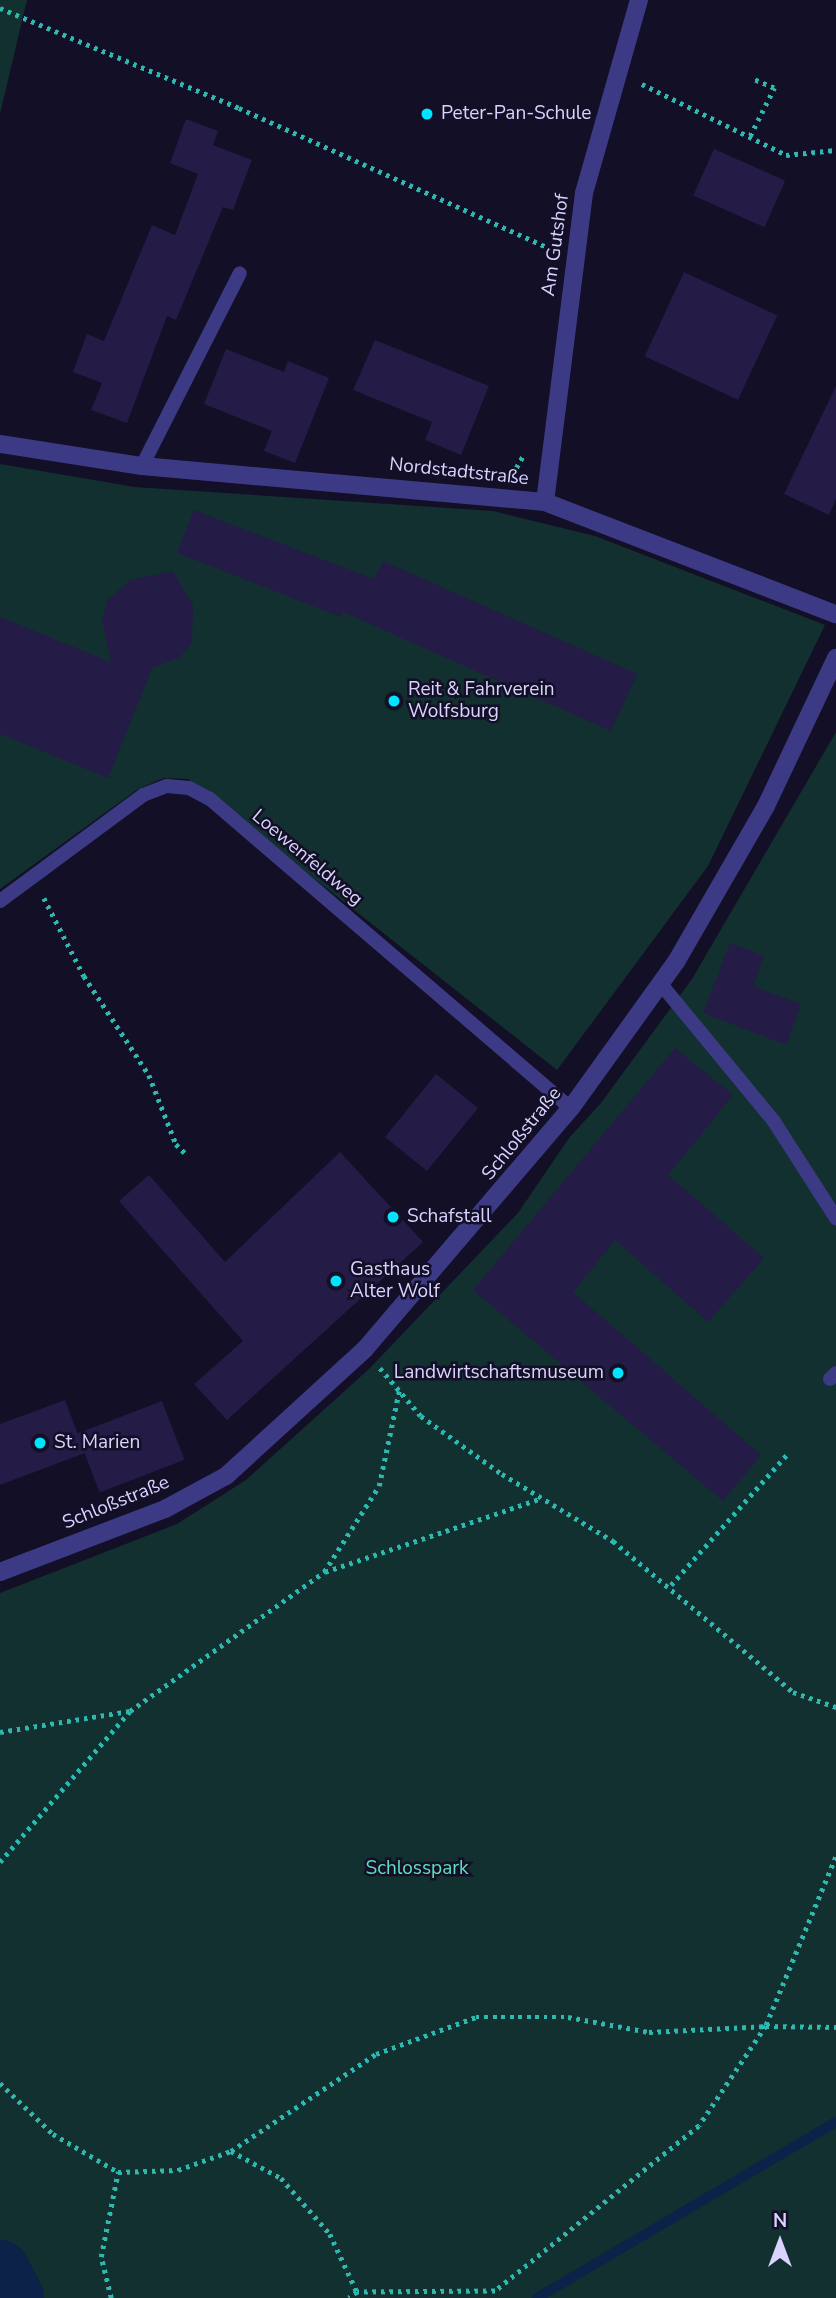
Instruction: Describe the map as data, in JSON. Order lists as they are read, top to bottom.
{
  "streets": {
    "street": ["Am Gutshof", "Nordstadtstraße", "Schloßstraße"],
    "lane": ["Loewenfeldweg"]
  },
  "crossings": [
    ["Am Gutshof", "Nordstadtstraße"],
    ["Loewenfeldweg", "Schloßstraße"]
  ],
  "parks": ["Schlosspark"],
  "places": [
    "Peter-Pan-Schule",
    "Reit & Fahrverein Wolfsburg",
    "Schafstall",
    "Gasthaus Alter Wolf",
    "Landwirtschaftsmuseum",
    "St. Marien"
  ],
  "north": "top"
}
